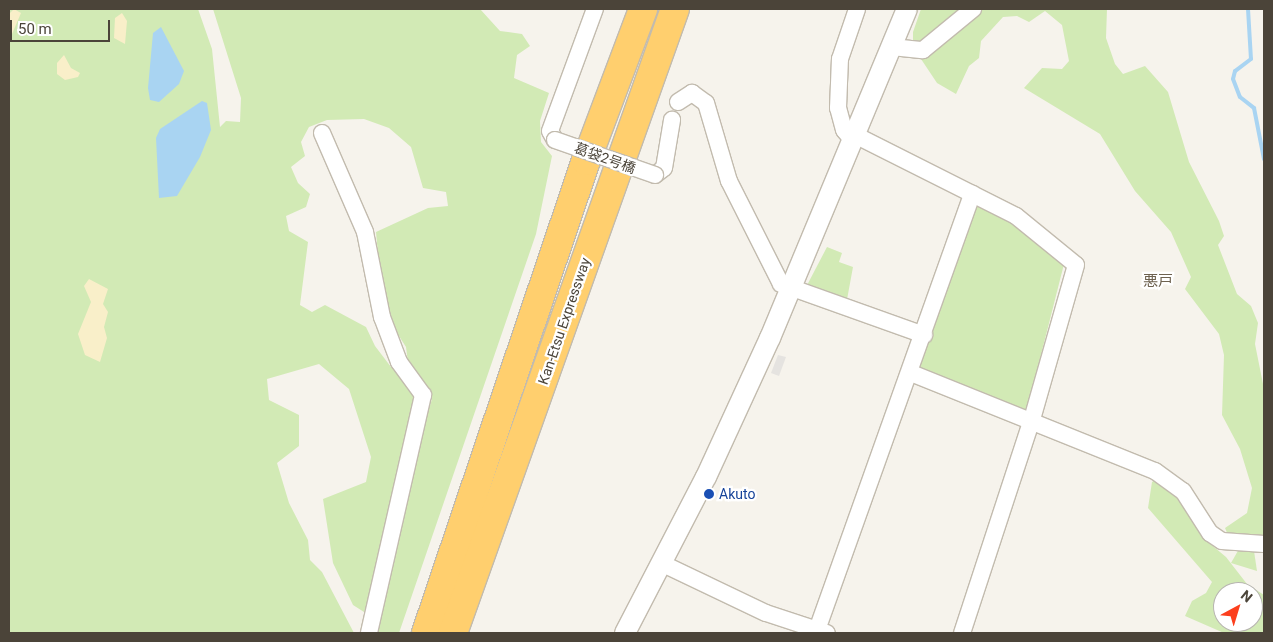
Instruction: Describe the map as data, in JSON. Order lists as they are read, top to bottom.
{
  "streets": {
    "highway": ["Kan-Etsu Expressway"],
    "street": ["葛袋2号橋"]
  },
  "districts": ["悪戸"],
  "places": ["Akuto"],
  "scale_bar": "50 m",
  "north": "top right"
}
